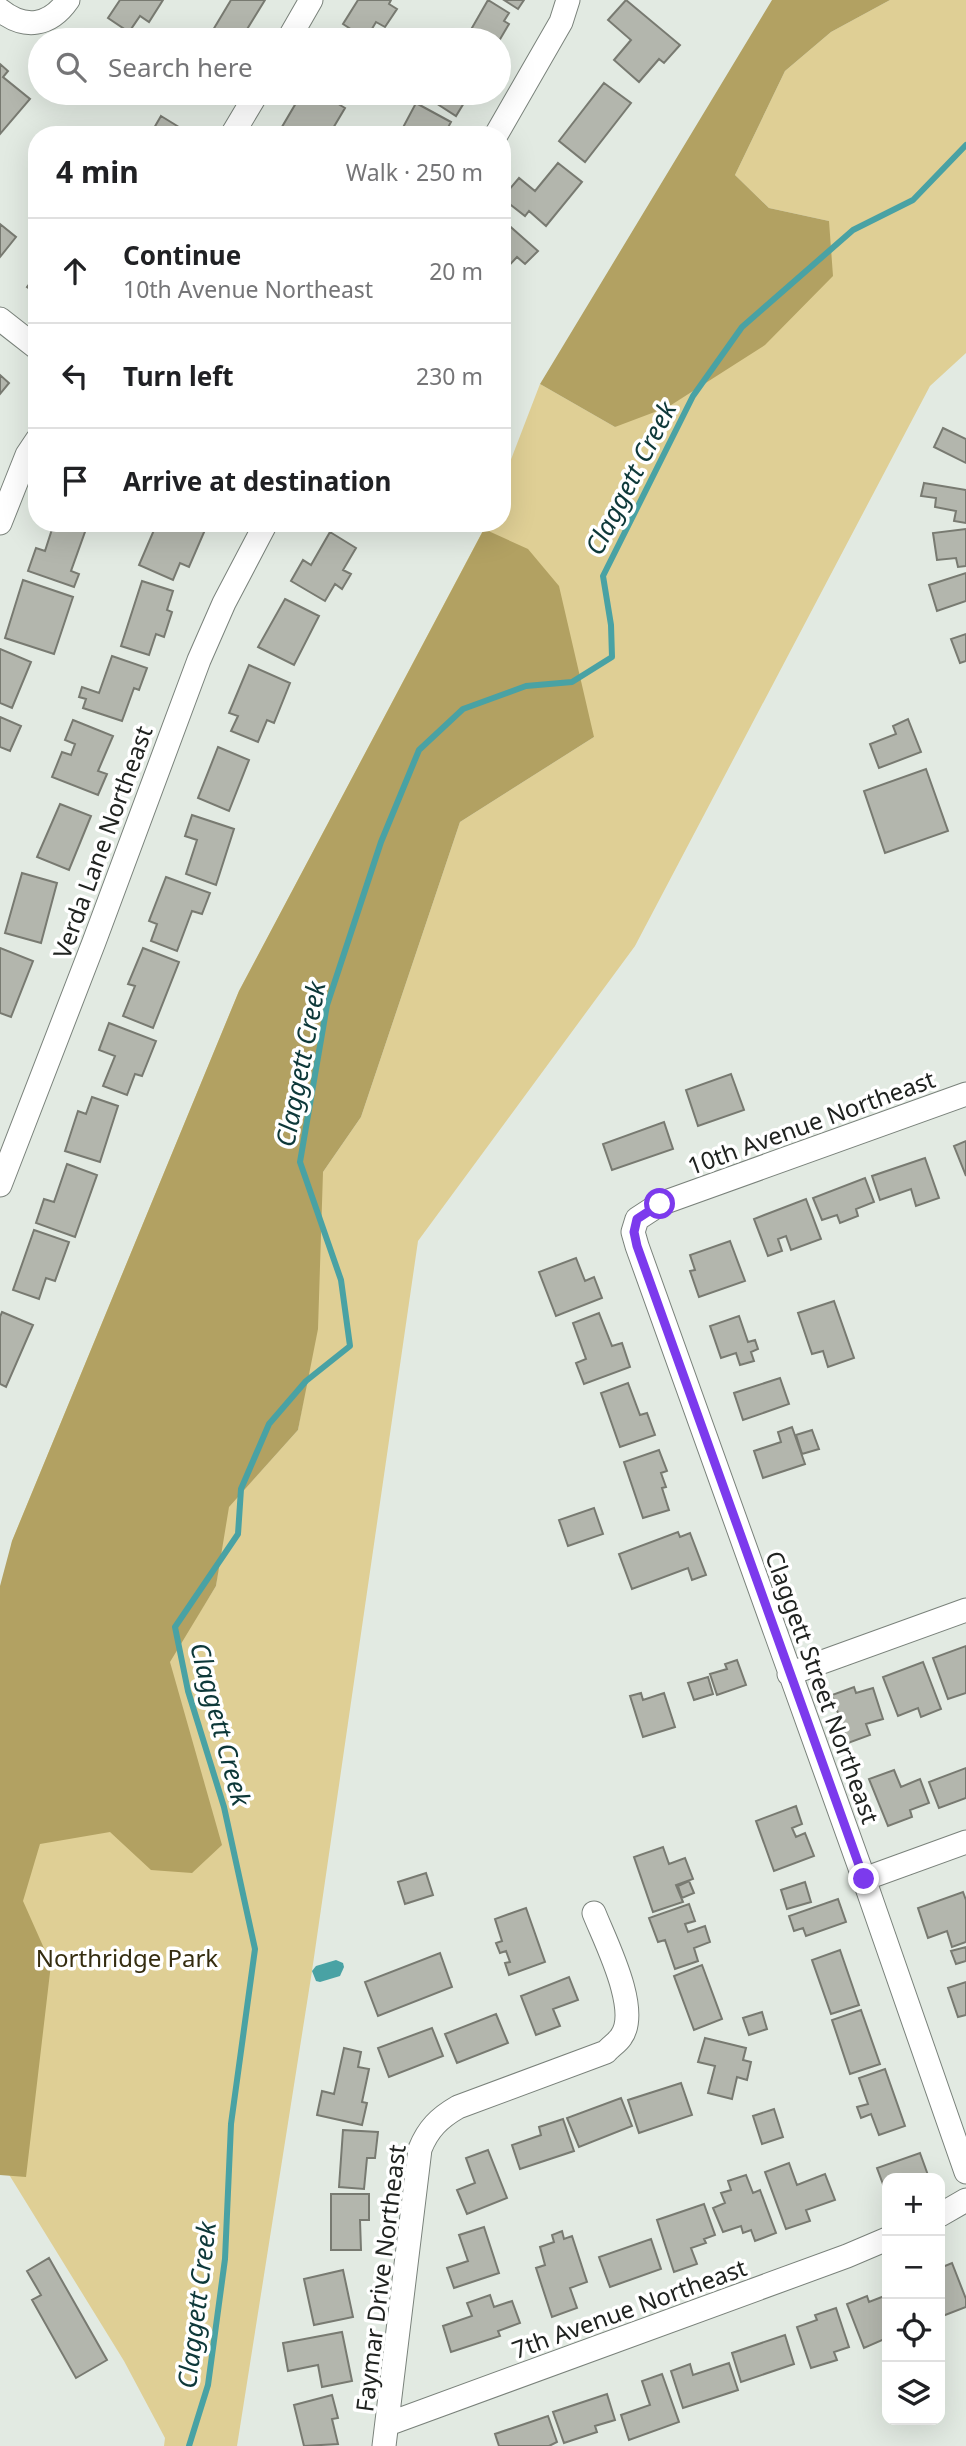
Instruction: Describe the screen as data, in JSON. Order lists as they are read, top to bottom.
{
  "streets": {
    "street": [
      "Verda Lane Northeast",
      "10th Avenue Northeast",
      "Claggett Street Northeast",
      "Faymar Drive Northeast",
      "7th Avenue Northeast"
    ]
  },
  "crossings": [
    ["10th Avenue Northeast", "Claggett Street Northeast"],
    ["Faymar Drive Northeast", "7th Avenue Northeast"]
  ],
  "water": ["Claggett Creek"],
  "parks": ["Northridge Park"],
  "page": {
    "search": "Search here",
    "heading": ["4 min", "Walk · 250 m"],
    "list": [
      ["Continue", "10th Avenue Northeast", "20 m"],
      ["Turn left", "230 m"],
      "Arrive at destination"
    ],
    "map_buttons": ["+", "−"]
  }
}
